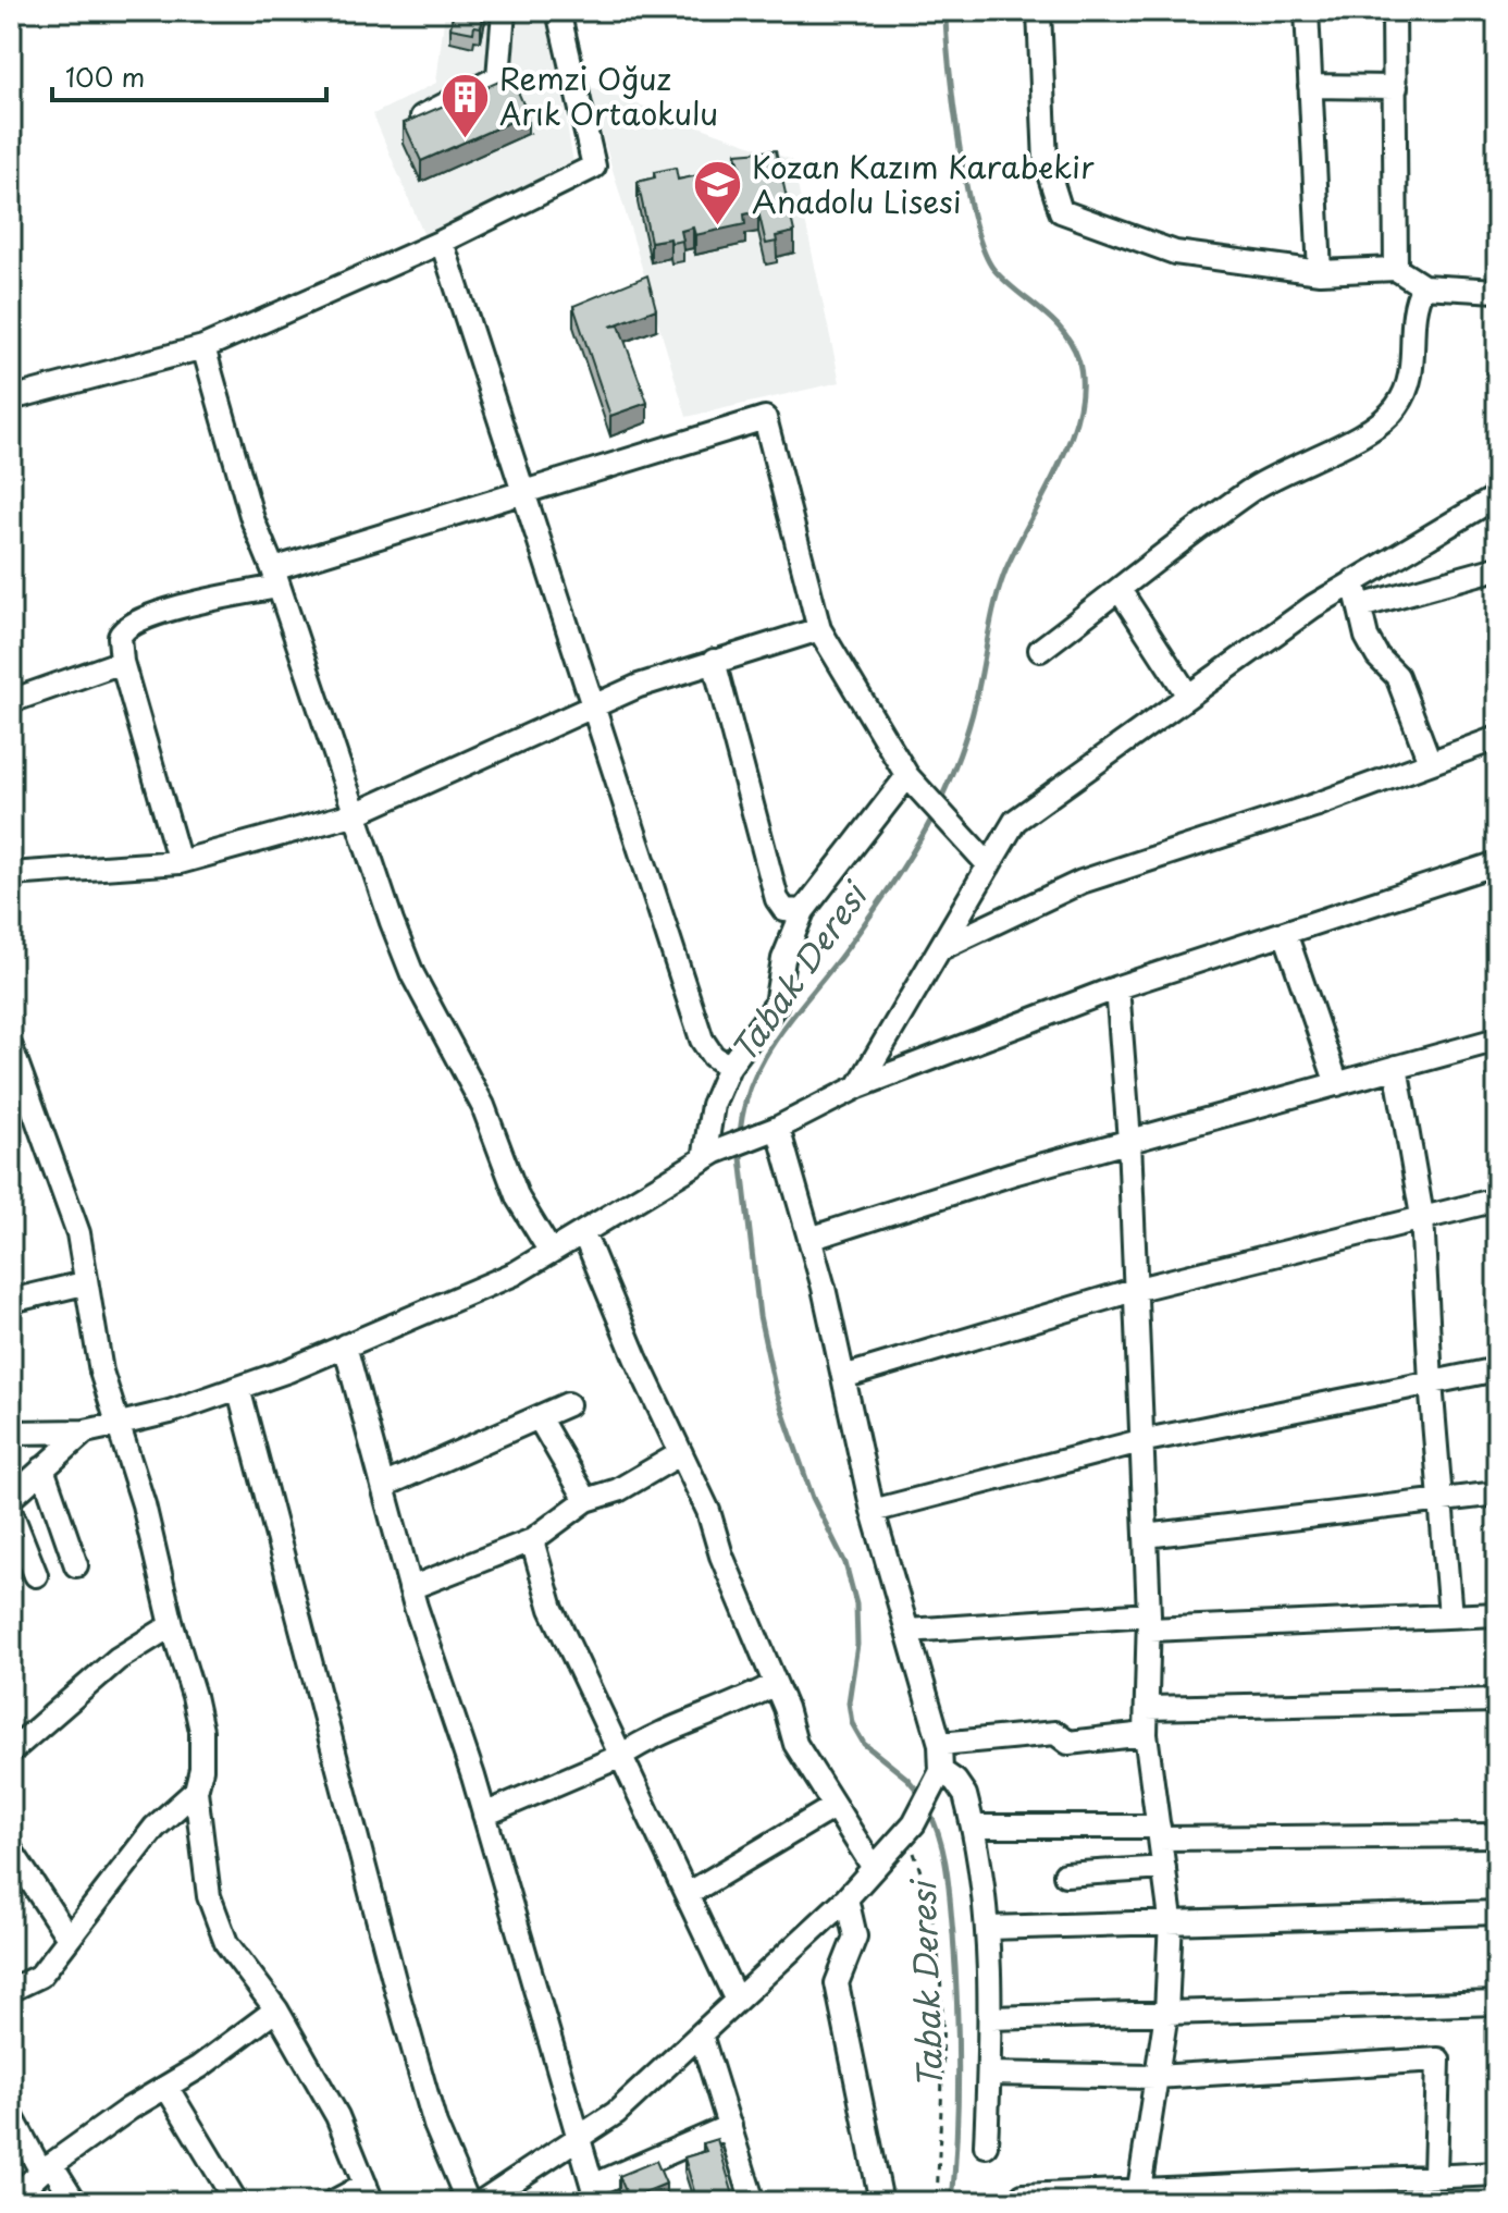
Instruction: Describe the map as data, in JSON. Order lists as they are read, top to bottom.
{
  "water": ["Tabak Deresi"],
  "places": {
    "building": ["Remzi Oğuz Arık Ortaokulu"],
    "school or university": ["Kozan Kazım Karabekir Anadolu Lisesi"]
  },
  "scale_bar": "100 m"
}
